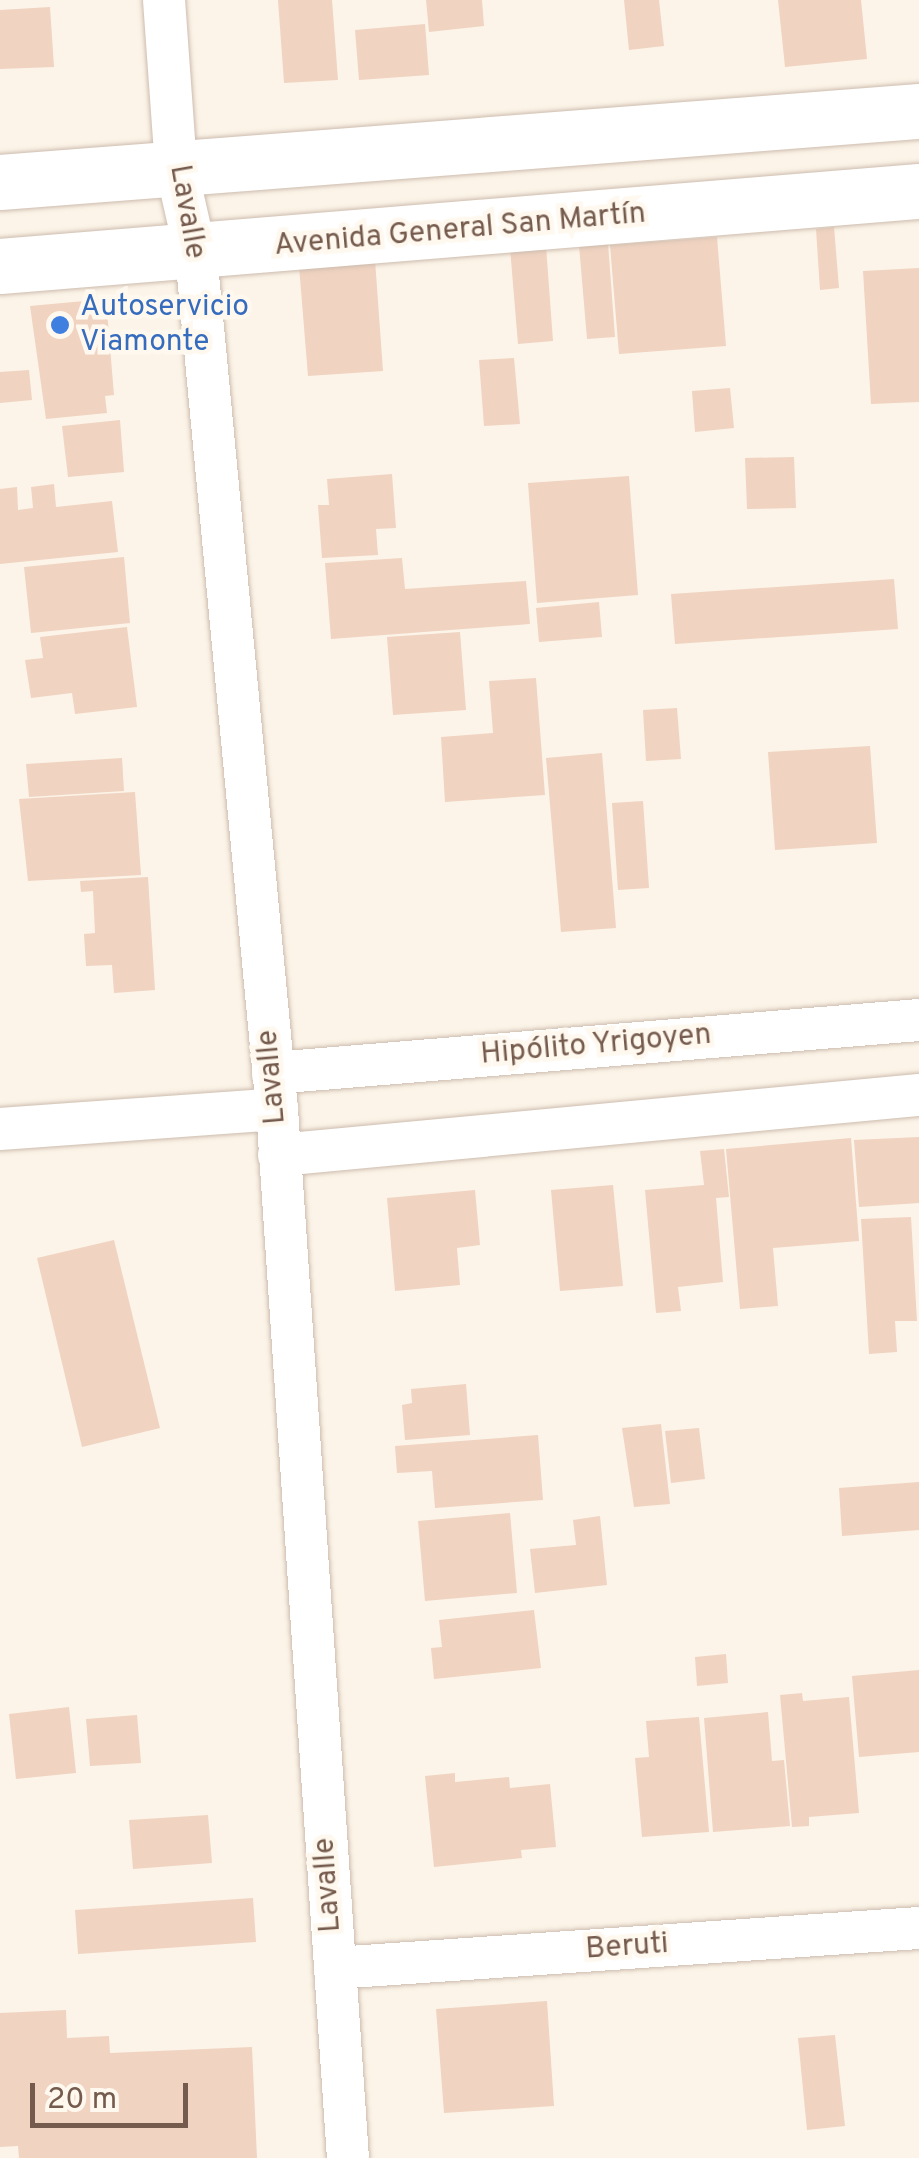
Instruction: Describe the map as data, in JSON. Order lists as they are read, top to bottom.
{
  "streets": {
    "main road": ["Avenida General San Martín"],
    "street": ["Lavalle", "Hipólito Yrigoyen", "Beruti"]
  },
  "crossings": [
    ["Lavalle", "Avenida General San Martín"],
    ["Lavalle", "Hipólito Yrigoyen"],
    ["Lavalle", "Beruti"]
  ],
  "places": ["Autoservicio Viamonte"],
  "scale_bar": "20 m"
}
